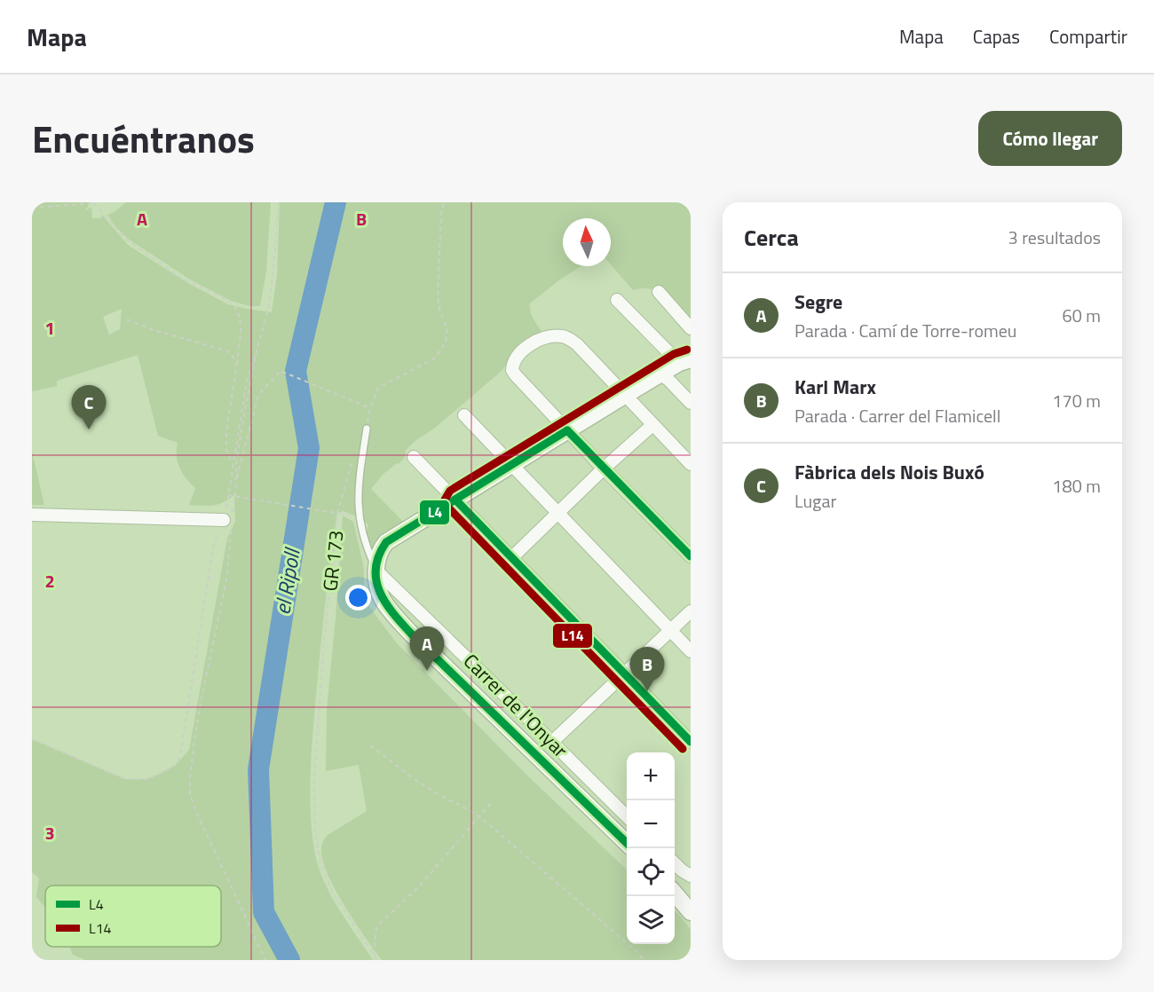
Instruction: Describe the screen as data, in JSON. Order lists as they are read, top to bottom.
{
  "streets": {
    "street": ["Carrer de l'Onyar"],
    "path": ["GR 173"]
  },
  "water": ["el Ripoll"],
  "lines": ["transit line L14", "transit line L4"],
  "legend": ["L4", "L14"],
  "north": "top",
  "page": {
    "header": "Mapa",
    "nav": ["Mapa", "Capas", "Compartir"],
    "title": "Encuéntranos",
    "buttons": "Cómo llegar",
    "heading": ["Cerca", "3 resultados"],
    "list": [
      {
        "mark": "A",
        "name": "Segre",
        "note": "Parada · Camí de Torre-romeu",
        "value": "60 m"
      },
      {
        "mark": "B",
        "name": "Karl Marx",
        "note": "Parada · Carrer del Flamicell",
        "value": "170 m"
      },
      {
        "mark": "C",
        "name": "Fàbrica dels Nois Buxó",
        "note": "Lugar",
        "value": "180 m"
      }
    ],
    "pins": ["C", "A", "B"],
    "map_buttons": ["+", "−"]
  },
  "grid": {
    "columns": ["A", "B"],
    "rows": ["1", "2", "3"]
  }
}
